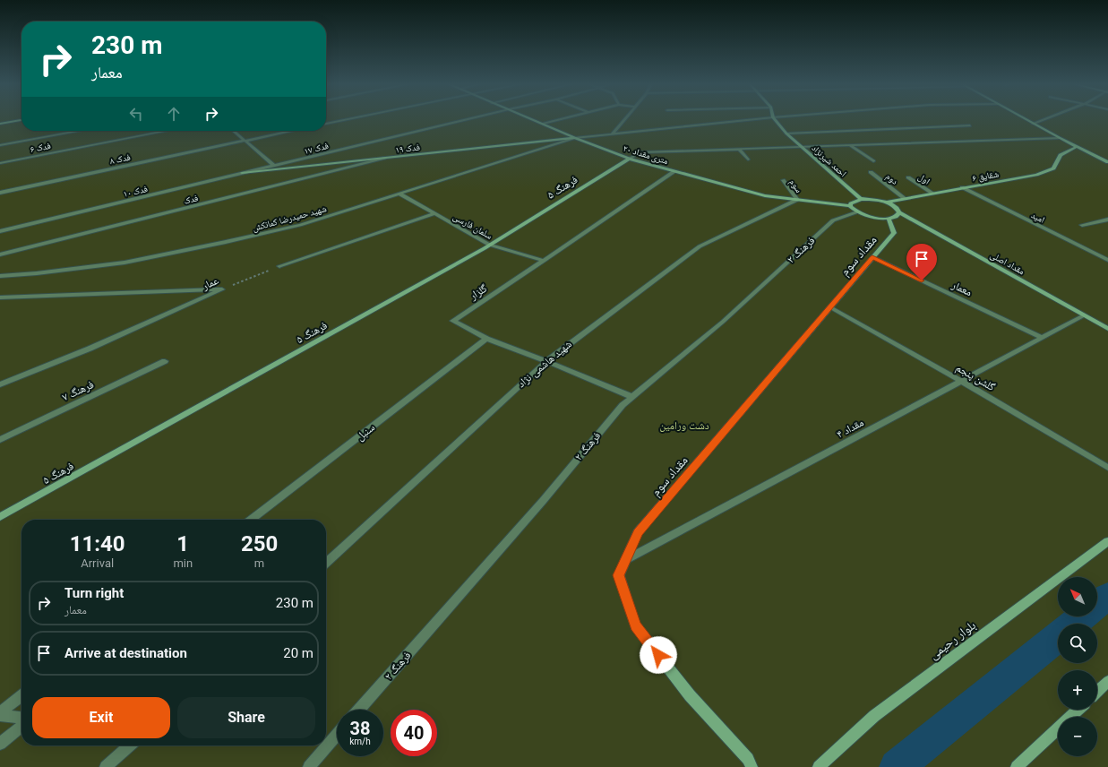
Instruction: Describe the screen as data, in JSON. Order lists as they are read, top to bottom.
{
  "streets": {
    "street": [
      "فدک ۶",
      "فدک ۱۷",
      "فدک ۱۹",
      "۲۰ متری مقداد",
      "فدک ۸",
      "احمد شیرنژاد",
      "شقایق ۶",
      "دوم",
      "اول",
      "سوم",
      "فرهنگ ۵",
      "فدک ۱۰",
      "فدک",
      "امید",
      "شهید حمیدرضا کمانکش",
      "سلمان فارسی",
      "فرهنگ ۲",
      "مقداد سوم",
      "مقداد اصلی",
      "عمار",
      "معمار",
      "گلزار",
      "شهید هاشمی نژاد",
      "گلشن پنجم",
      "فرهنگ ۷",
      "مقداد ۴",
      "سنبل",
      "بلوار رحیمی"
    ]
  },
  "crossings": [
    ["فدک ۱۷", "فدک ۱۰"],
    ["فدک ۱۹", "۲۰ متری مقداد"],
    ["فدک ۱۹", "فدک ۱۰"],
    ["فدک ۱۹", "فدک"],
    ["فدک ۱۹", "شهید حمیدرضا کمانکش"],
    ["۲۰ متری مقداد", "سوم"],
    ["۲۰ متری مقداد", "فرهنگ ۵"],
    ["۲۰ متری مقداد", "شهید حمیدرضا کمانکش"],
    ["۲۰ متری مقداد", "گلزار"],
    ["۲۰ متری مقداد", "شهید هاشمی نژاد"],
    ["شقایق ۶", "دوم"],
    ["شقایق ۶", "اول"],
    ["شقایق ۶", "امید"],
    ["شقایق ۶", "مقداد اصلی"],
    ["سوم", "شهید هاشمی نژاد"],
    ["فرهنگ ۵", "سلمان فارسی"],
    ["شهید حمیدرضا کمانکش", "سلمان فارسی"],
    ["سلمان فارسی", "گلزار"],
    ["فرهنگ ۲", "گلزار"],
    ["مقداد سوم", "معمار"],
    ["مقداد سوم", "گلشن پنجم"],
    ["مقداد سوم", "مقداد ۴"],
    ["مقداد اصلی", "مقداد ۴"],
    ["معمار", "مقداد ۴"],
    ["گلزار", "شهید هاشمی نژاد"],
    ["گلزار", "سنبل"],
    ["گلشن پنجم", "مقداد ۴"]
  ],
  "parks": ["دشت ورامین"],
  "north": "top left",
  "page": {
    "turn": ["230 m", "معمار"],
    "eta": [
      "11:40",
      "Arrival",
      "1",
      "min",
      "250",
      "m"
    ],
    "map_buttons": ["+", "−"],
    "list": [
      {
        "name": "Turn right",
        "note": "معمار",
        "value": "230 m"
      },
      {
        "name": "Arrive at destination",
        "value": "20 m"
      }
    ],
    "buttons": ["Exit", "Share"],
    "speed": "38 km/h",
    "limit": "40"
  }
}
